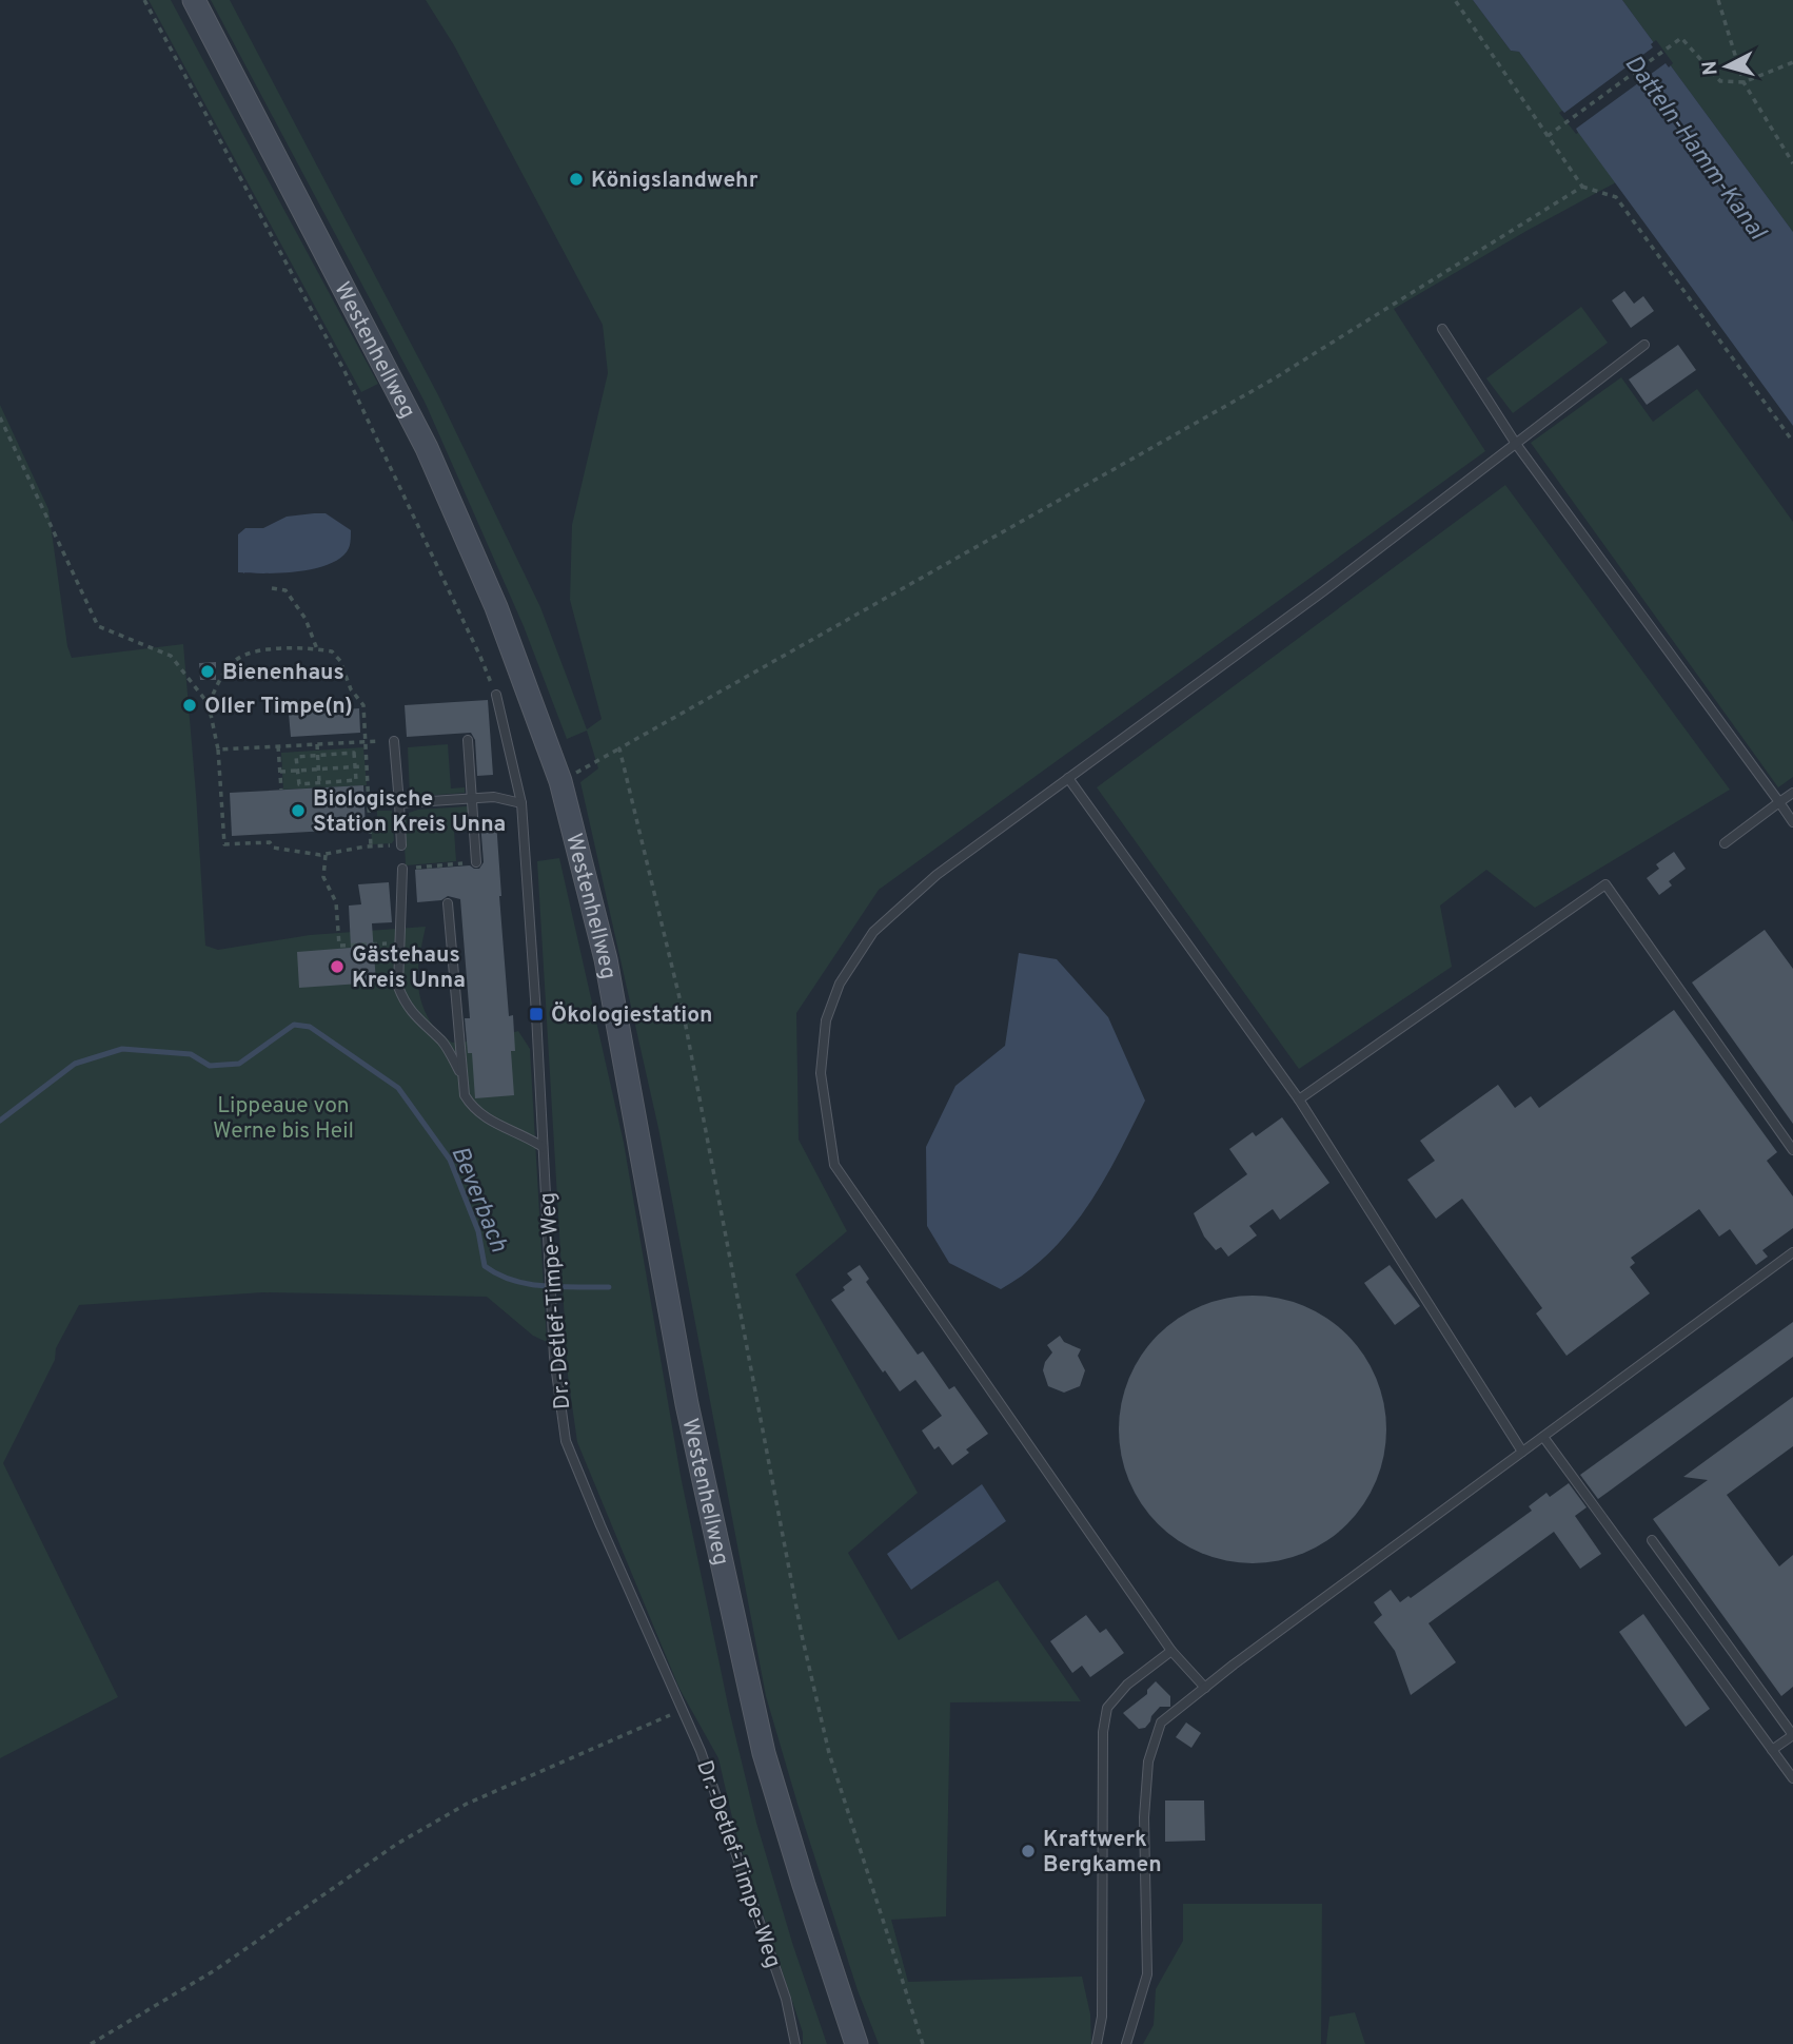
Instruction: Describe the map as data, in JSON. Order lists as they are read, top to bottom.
{
  "streets": {
    "main road": ["Westenhellweg"],
    "lane": ["Dr.-Detlef-Timpe-Weg"]
  },
  "water": ["Datteln-Hamm-Kanal", "Beverbach"],
  "parks": ["Lippeaue von Werne bis Heil"],
  "places": {
    "other": [
      "Königslandwehr",
      "Bienenhaus",
      "Oller Timpe(n)",
      "Biologische Station Kreis Unna",
      "Gästehaus Kreis Unna",
      "Kraftwerk Bergkamen"
    ],
    "transit": ["Ökologiestation"]
  },
  "north": "left"
}
